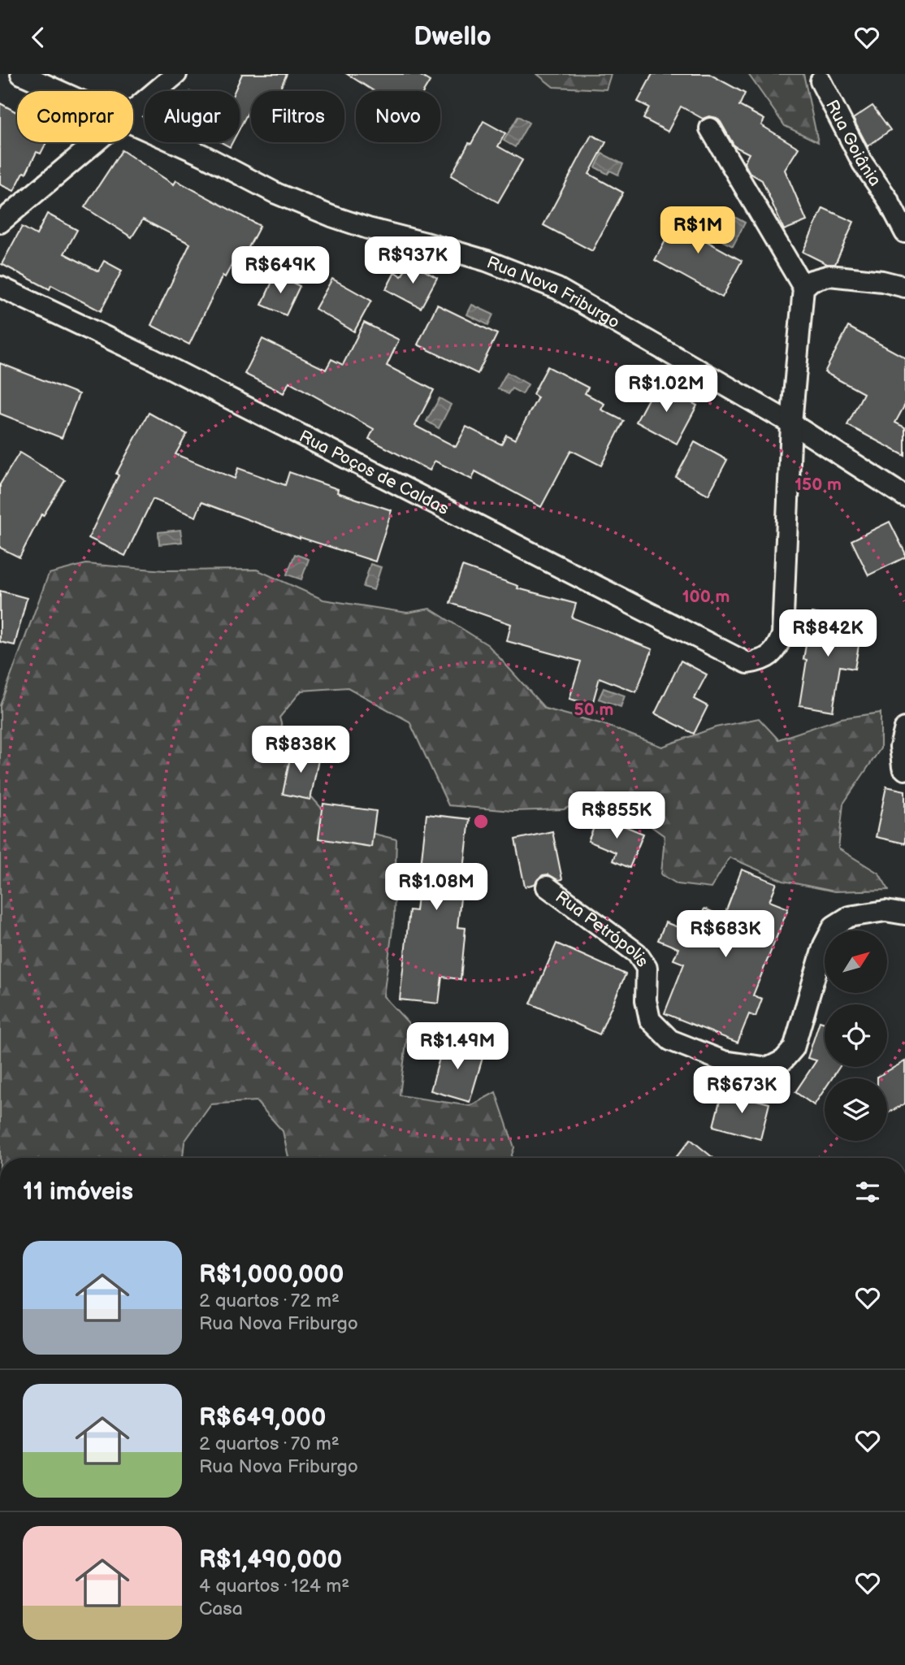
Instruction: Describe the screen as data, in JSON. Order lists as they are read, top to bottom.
{
  "streets": {
    "street": [
      "Rua Goiânia",
      "Rua Nova Friburgo",
      "Rua Poços de Caldas",
      "Rua Petrópolis"
    ]
  },
  "crossings": [
    ["Rua Nova Friburgo", "Rua Poços de Caldas"]
  ],
  "north": "top right",
  "page": {
    "header": "Dwello",
    "chip": [
      "Comprar",
      "Alugar",
      "Filtros",
      "Novo"
    ],
    "price": [
      "R$1M",
      "R$937K",
      "R$649K",
      "R$1.02M",
      "R$842K",
      "R$838K",
      "R$855K",
      "R$1.08M",
      "R$683K",
      "R$1.49M",
      "R$673K"
    ],
    "heading": "11 imóveis",
    "list": [
      {
        "name": "R$1,000,000",
        "note": "2 quartos · 72 m² · Rua Nova Friburgo"
      },
      {
        "name": "R$649,000",
        "note": "2 quartos · 70 m² · Rua Nova Friburgo"
      },
      {
        "name": "R$1,490,000",
        "note": "4 quartos · 124 m² · Casa"
      }
    ]
  },
  "rings": ["150 m", "100 m", "50 m"]
}
